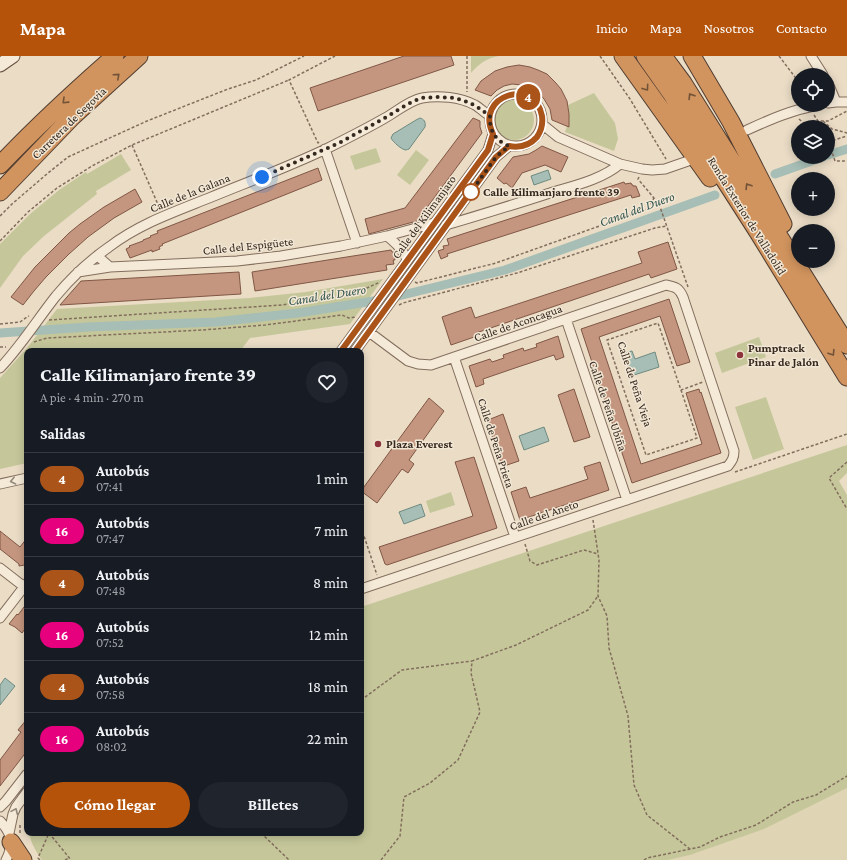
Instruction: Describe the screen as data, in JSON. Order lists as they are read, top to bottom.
{
  "streets": {
    "highway": ["Carretera de Segovia", "Ronda Exterior de Valladolid"],
    "street": [
      "Calle de la Galana",
      "Calle del Kilimanjaro",
      "Calle del Espigüete",
      "Calle de Aconcagua",
      "Calle de Peña Ubiña",
      "Calle de Peña Prieta",
      "Calle del Aneto"
    ],
    "path": ["Calle de Peña Vieja"]
  },
  "crossings": [
    ["Calle de la Galana", "Calle del Kilimanjaro"],
    ["Calle de la Galana", "Calle del Espigüete"],
    ["Calle del Kilimanjaro", "Calle del Espigüete"],
    ["Calle del Kilimanjaro", "Calle de Aconcagua"],
    ["Calle de Aconcagua", "Calle de Peña Ubiña"],
    ["Calle de Aconcagua", "Calle de Peña Prieta"],
    ["Calle de Peña Ubiña", "Calle del Aneto"],
    ["Calle de Peña Prieta", "Calle del Aneto"]
  ],
  "water": ["Canal del Duero"],
  "places": ["Calle Kilimanjaro frente 39", "Pumptrack Pinar de Jalón", "Plaza Everest"],
  "lines": ["bus line 4"],
  "page": {
    "header": "Mapa",
    "nav": [
      "Inicio",
      "Mapa",
      "Nosotros",
      "Contacto"
    ],
    "on_map": "4",
    "map_buttons": ["+", "−"],
    "heading": [
      ["Calle Kilimanjaro frente 39", "A pie · 4 min · 270 m"],
      "Salidas"
    ],
    "list": [
      {
        "mark": "4",
        "name": "Autobús",
        "note": "07:41",
        "value": "1 min"
      },
      {
        "mark": "16",
        "name": "Autobús",
        "note": "07:47",
        "value": "7 min"
      },
      {
        "mark": "4",
        "name": "Autobús",
        "note": "07:48",
        "value": "8 min"
      },
      {
        "mark": "16",
        "name": "Autobús",
        "note": "07:52",
        "value": "12 min"
      },
      {
        "mark": "4",
        "name": "Autobús",
        "note": "07:58",
        "value": "18 min"
      },
      {
        "mark": "16",
        "name": "Autobús",
        "note": "08:02",
        "value": "22 min"
      }
    ],
    "buttons": ["Cómo llegar", "Billetes"]
  }
}
